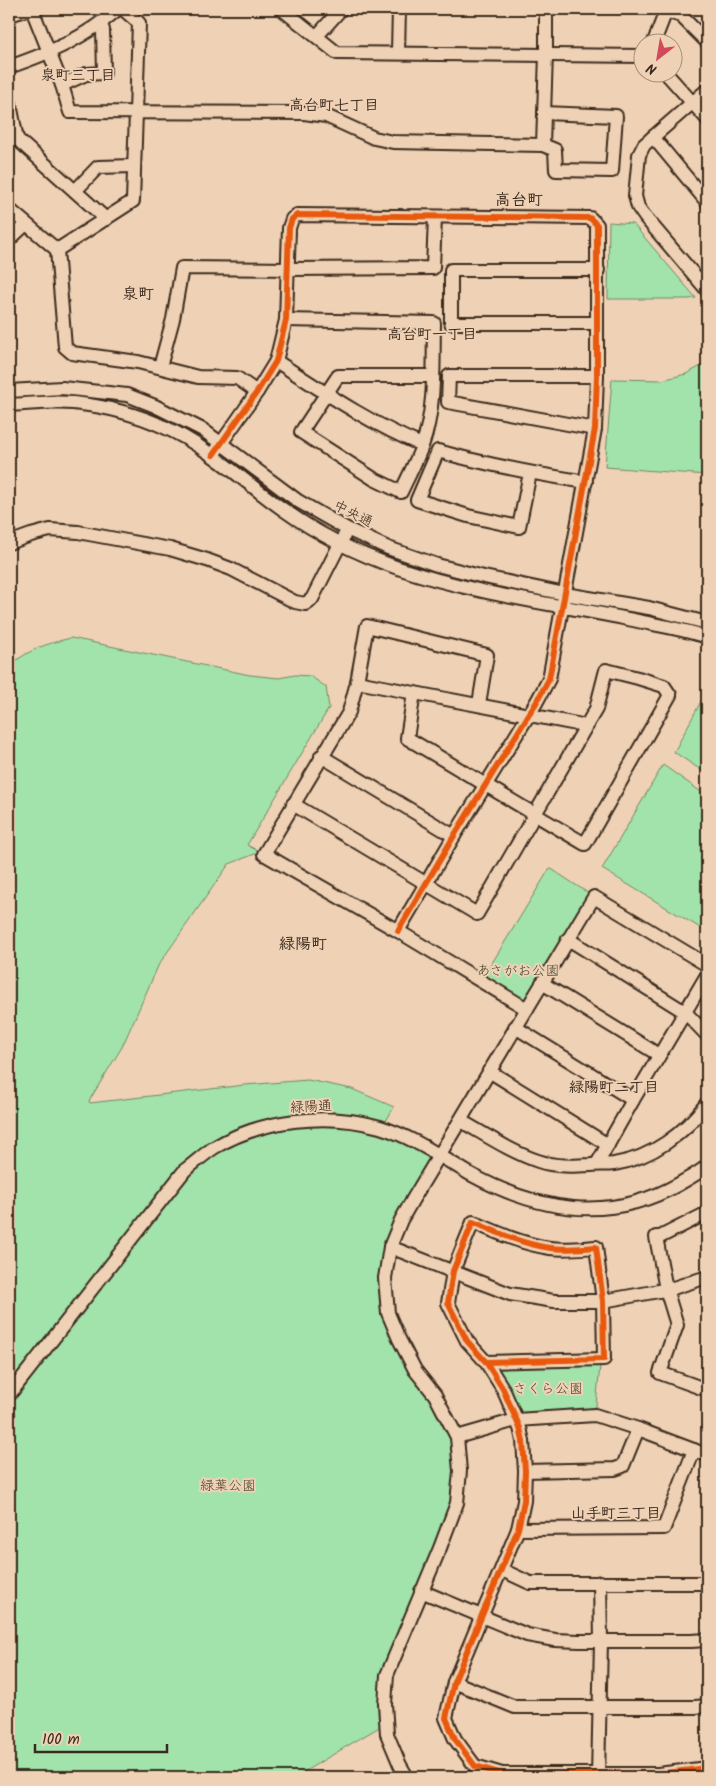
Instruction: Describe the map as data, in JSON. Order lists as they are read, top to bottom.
{
  "streets": {
    "street": ["中央通", "緑陽通"]
  },
  "districts": [
    "泉町三丁目",
    "高台町七丁目",
    "高台町",
    "泉町",
    "高台町一丁目",
    "緑陽町",
    "緑陽町二丁目",
    "山手町三丁目"
  ],
  "parks": ["あさがお公園", "さくら公園", "緑葉公園"],
  "scale_bar": "100 m",
  "north": "bottom left"
}
